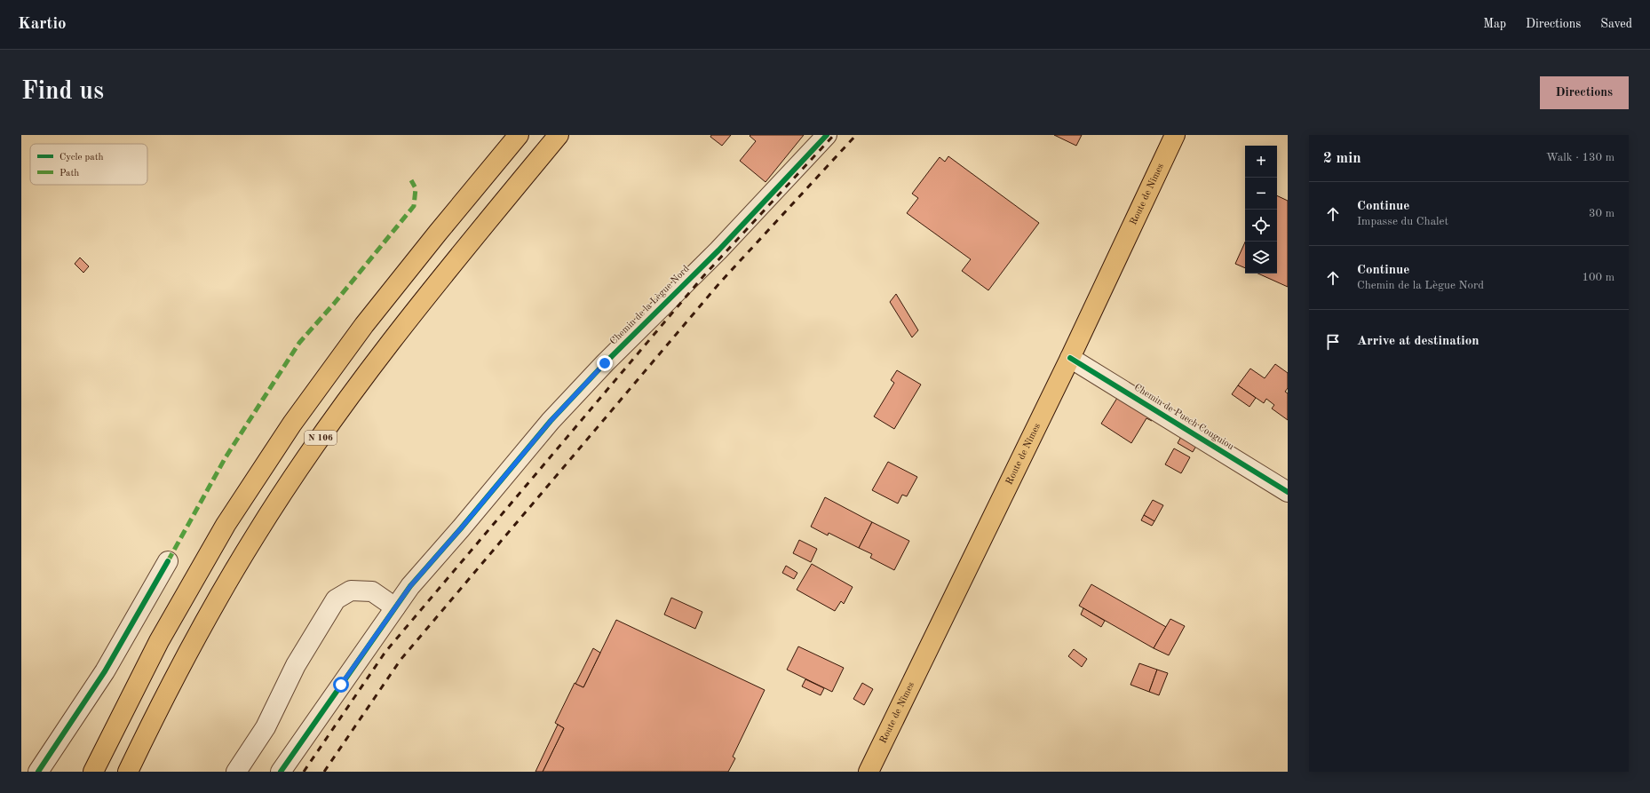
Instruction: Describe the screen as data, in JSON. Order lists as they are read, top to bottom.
{
  "streets": {
    "main road": ["Route de Nîmes", "N 106"],
    "street": ["Chemin de la Lègue Nord", "Chemin de Puech Couguiou"]
  },
  "crossings": [
    ["Route de Nîmes", "Chemin de Puech Couguiou"]
  ],
  "legend": ["Cycle path", "Path"],
  "page": {
    "header": "Kartio",
    "nav": ["Map", "Directions", "Saved"],
    "buttons": "Directions",
    "title": "Find us",
    "heading": ["2 min", "Walk · 130 m"],
    "map_buttons": ["+", "−"],
    "list": [
      ["Continue", "Impasse du Chalet", "30 m"],
      ["Continue", "Chemin de la Lègue Nord", "100 m"],
      "Arrive at destination"
    ]
  }
}
